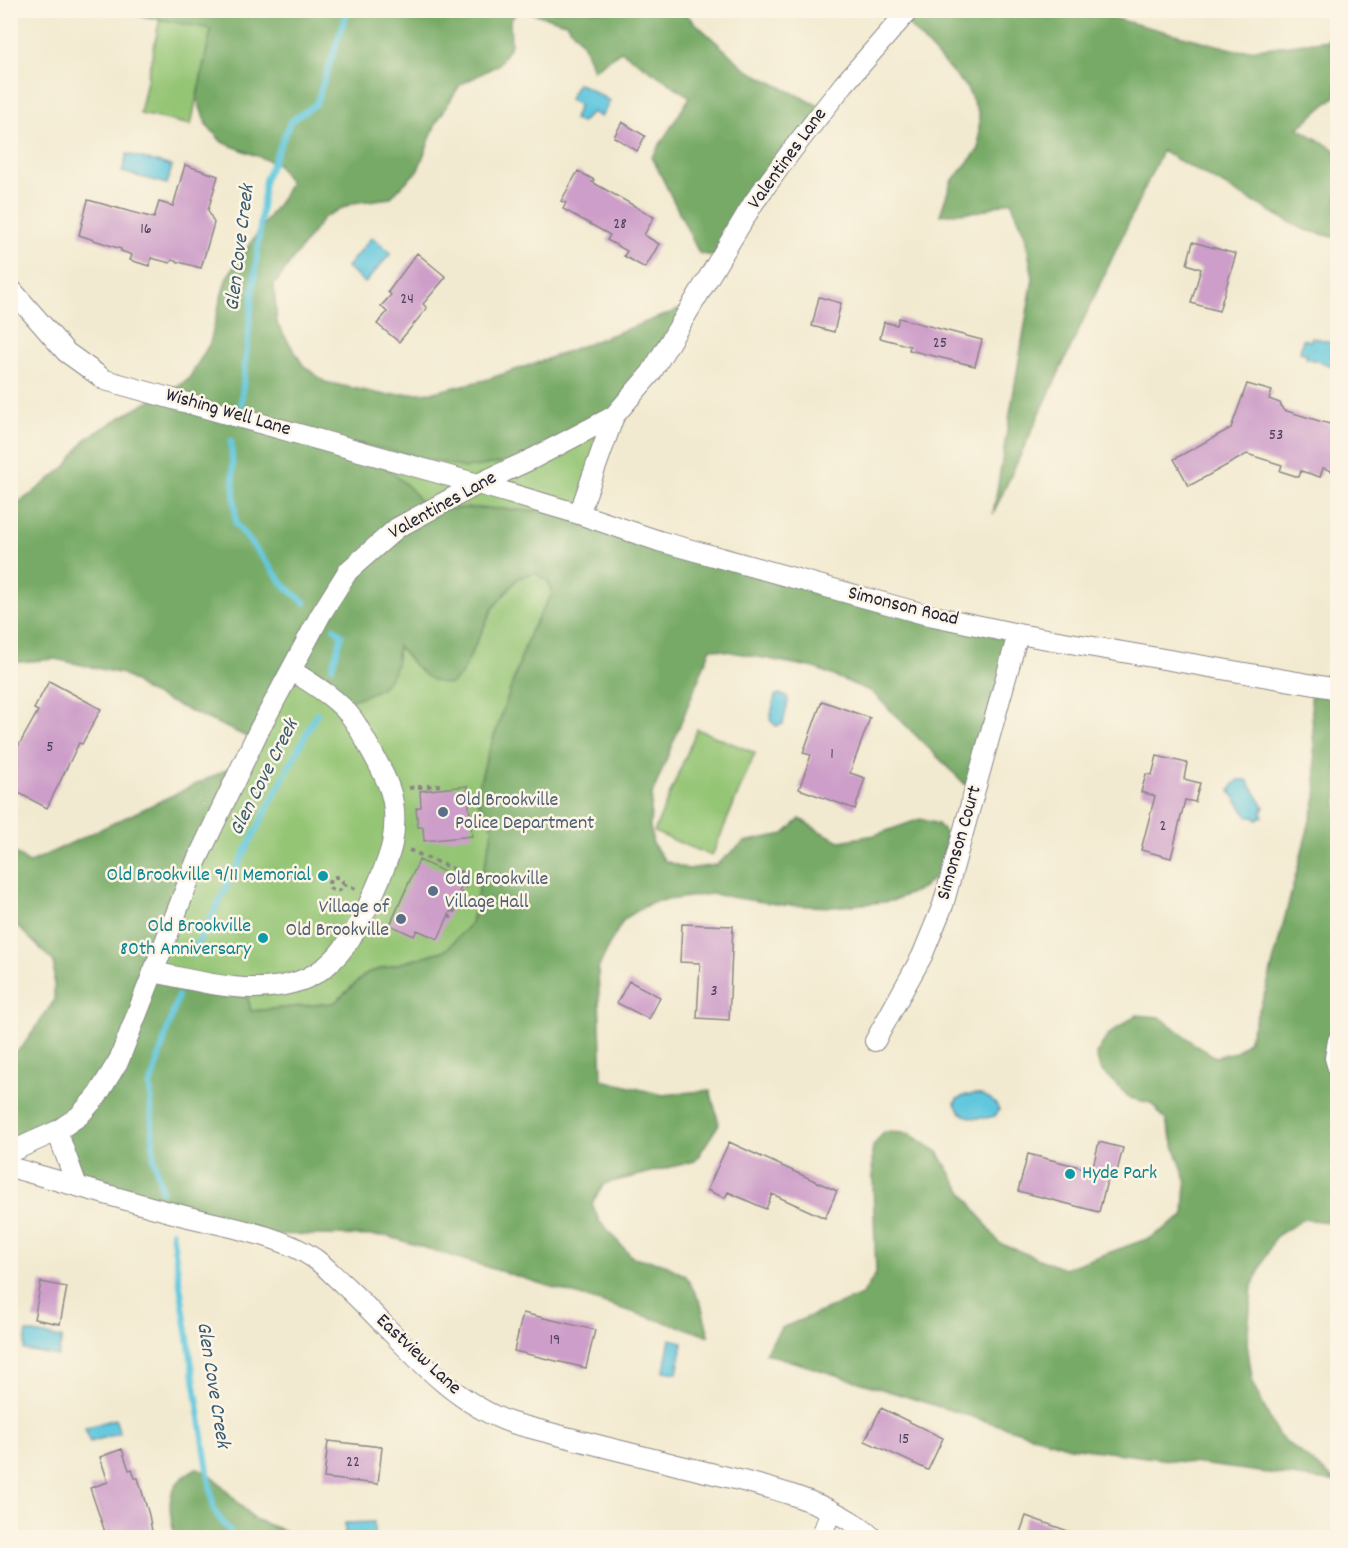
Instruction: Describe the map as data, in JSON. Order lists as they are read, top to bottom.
{
  "streets": {
    "street": [
      "Valentines Lane",
      "Wishing Well Lane",
      "Simonson Road",
      "Simonson Court",
      "Eastview Lane"
    ]
  },
  "crossings": [
    ["Valentines Lane", "Wishing Well Lane"],
    ["Valentines Lane", "Simonson Road"],
    ["Wishing Well Lane", "Simonson Road"],
    ["Simonson Road", "Simonson Court"]
  ],
  "water": ["Glen Cove Creek"],
  "places": [
    "Old Brookville Police Department",
    "Old Brookville 9/11 Memorial",
    "Old Brookville Village Hall",
    "Village of Old Brookville",
    "Old Brookville 80th Anniversary",
    "Hyde Park"
  ],
  "house_numbers": [
    "28",
    "16",
    "24",
    "25",
    "53",
    "5",
    "1",
    "2",
    "3",
    "19",
    "15",
    "22"
  ]
}
